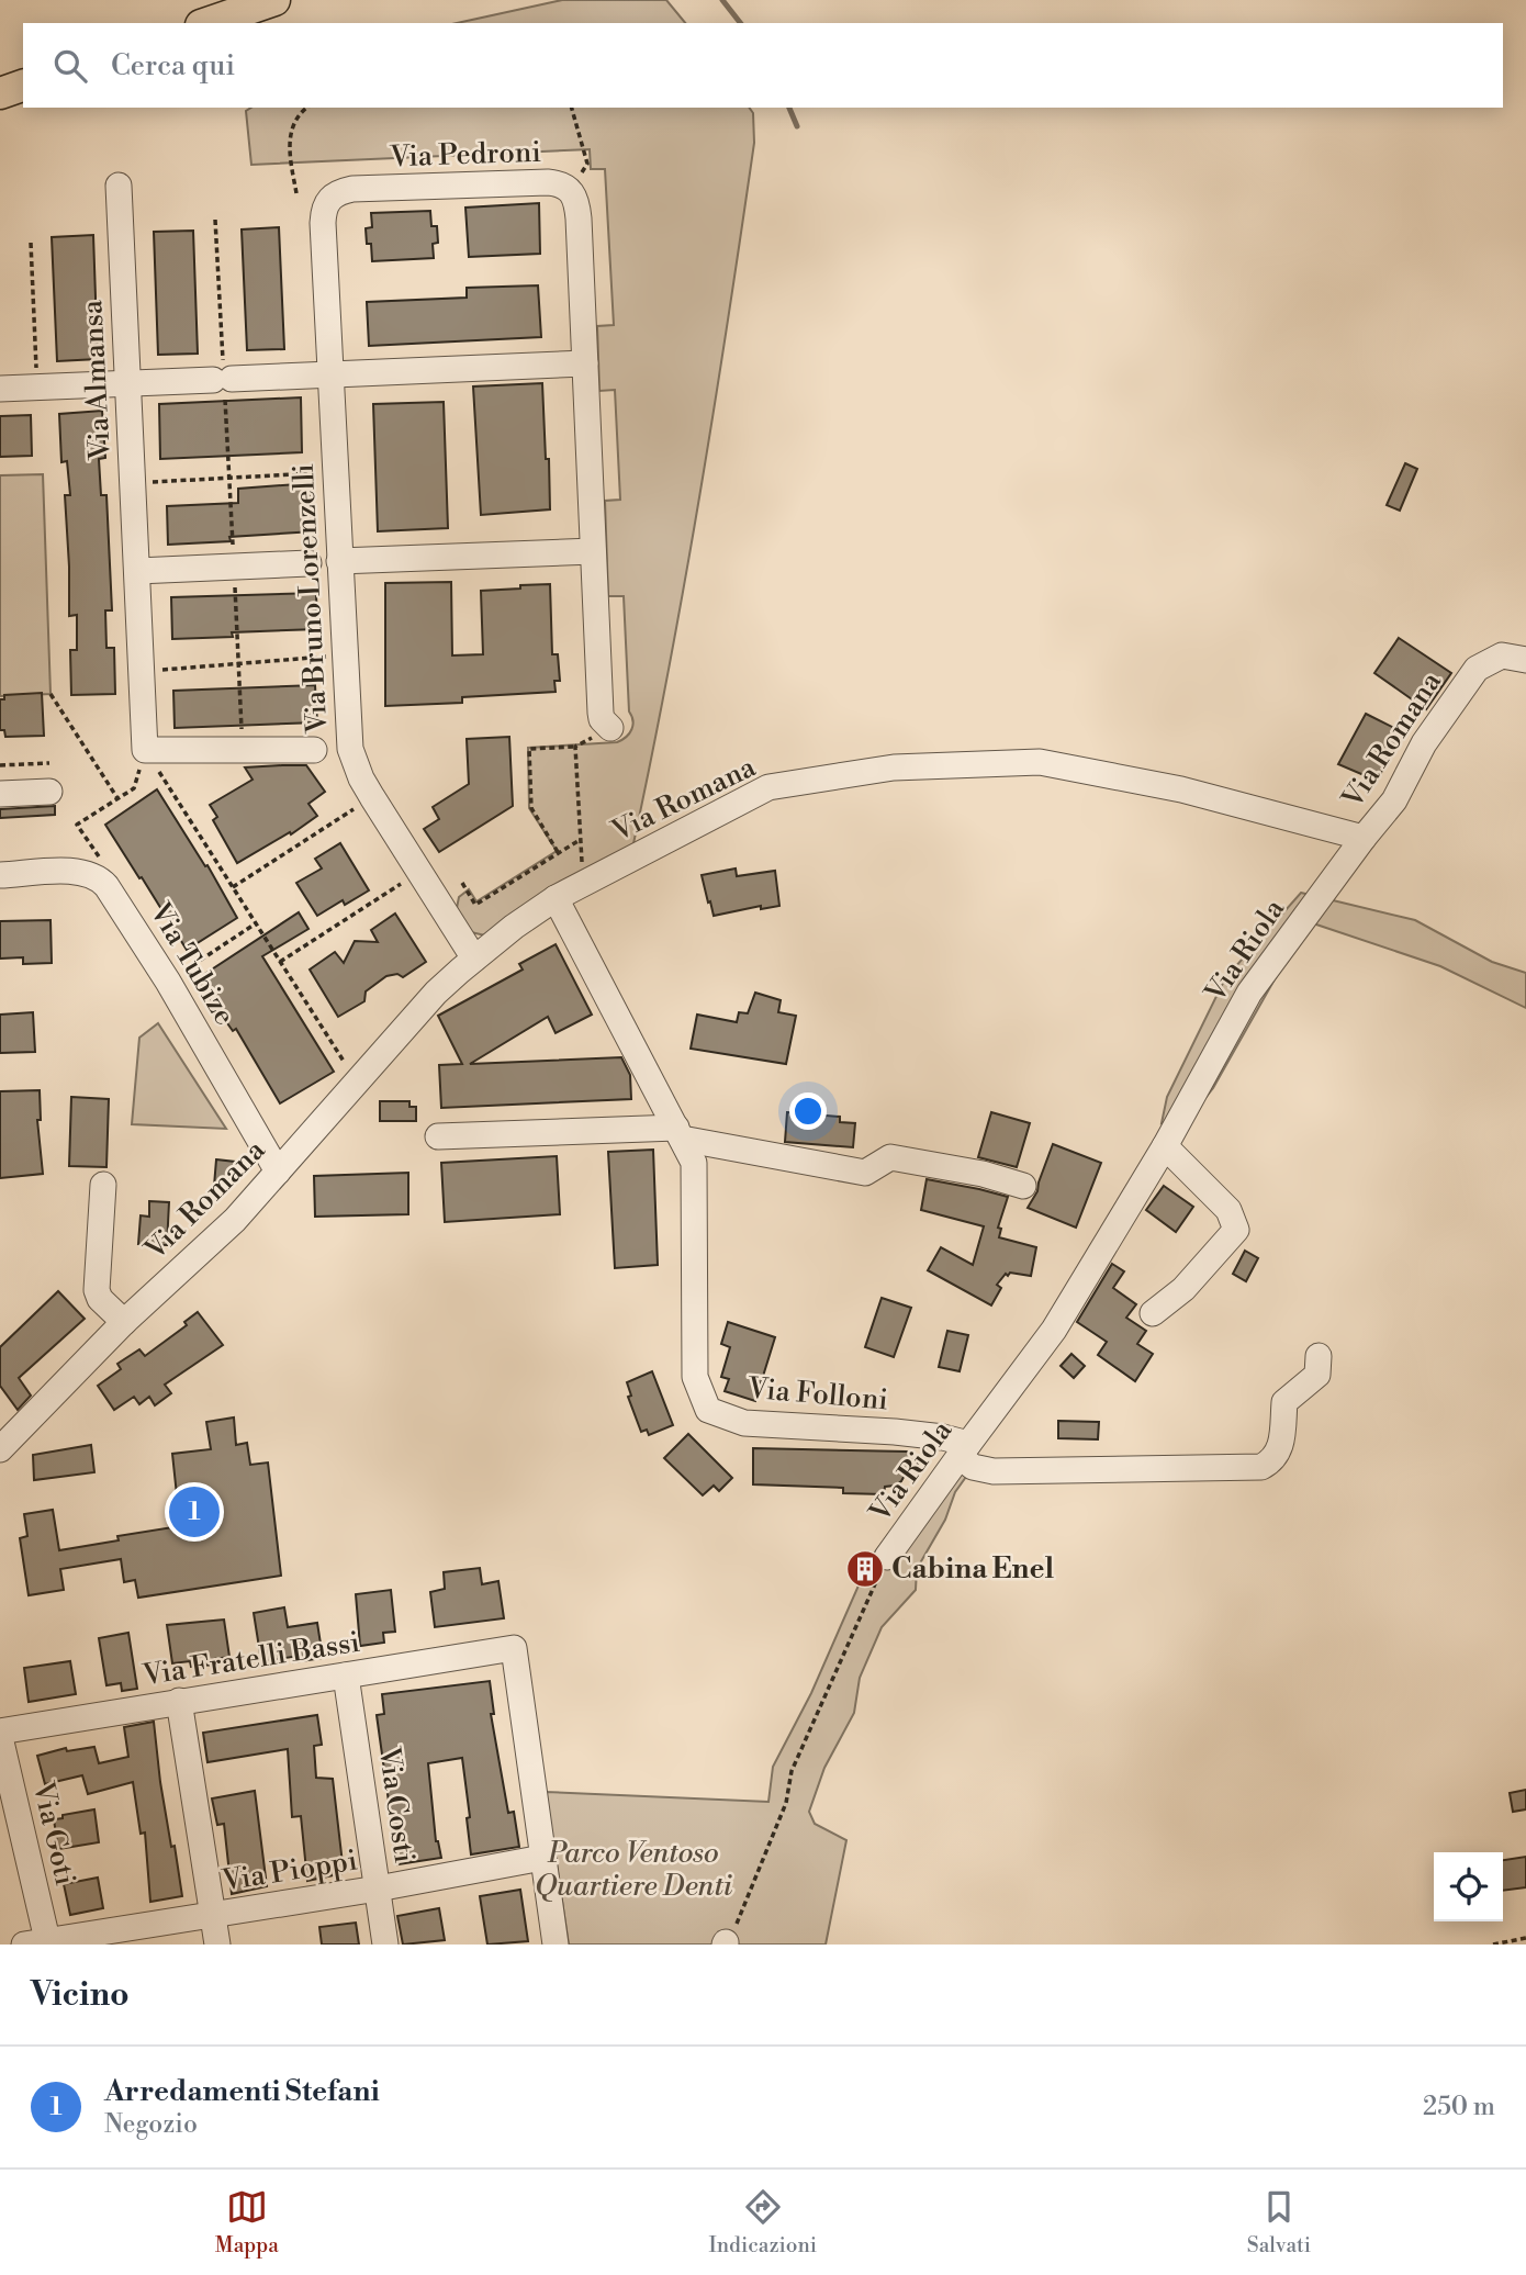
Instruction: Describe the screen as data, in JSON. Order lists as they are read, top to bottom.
{
  "streets": {
    "street": [
      "Via Pedroni",
      "Via Almansa",
      "Via Bruno Lorenzelli",
      "Via Romana",
      "Via Riola",
      "Via Tubize",
      "Via Folloni",
      "Via Fratelli Bassi",
      "Via Costi",
      "Via Goti",
      "Via Pioppi"
    ]
  },
  "crossings": [
    ["Via Pedroni", "Via Bruno Lorenzelli"],
    ["Via Bruno Lorenzelli", "Via Romana"],
    ["Via Romana", "Via Riola"],
    ["Via Romana", "Via Tubize"],
    ["Via Romana", "Via Folloni"],
    ["Via Riola", "Via Folloni"],
    ["Via Fratelli Bassi", "Via Costi"],
    ["Via Fratelli Bassi", "Via Goti"],
    ["Via Fratelli Bassi", "Via Pioppi"],
    ["Via Costi", "Via Pioppi"],
    ["Via Goti", "Via Pioppi"]
  ],
  "parks": ["Parco Ventoso Quartiere Denti"],
  "places": {
    "building": ["Cabina Enel"]
  },
  "page": {
    "search": "Cerca qui",
    "pins": "1",
    "heading": "Vicino",
    "list": [
      {
        "mark": "1",
        "name": "Arredamenti Stefani",
        "note": "Negozio",
        "value": "250 m"
      }
    ],
    "nav": ["Mappa", "Indicazioni", "Salvati"]
  }
}
